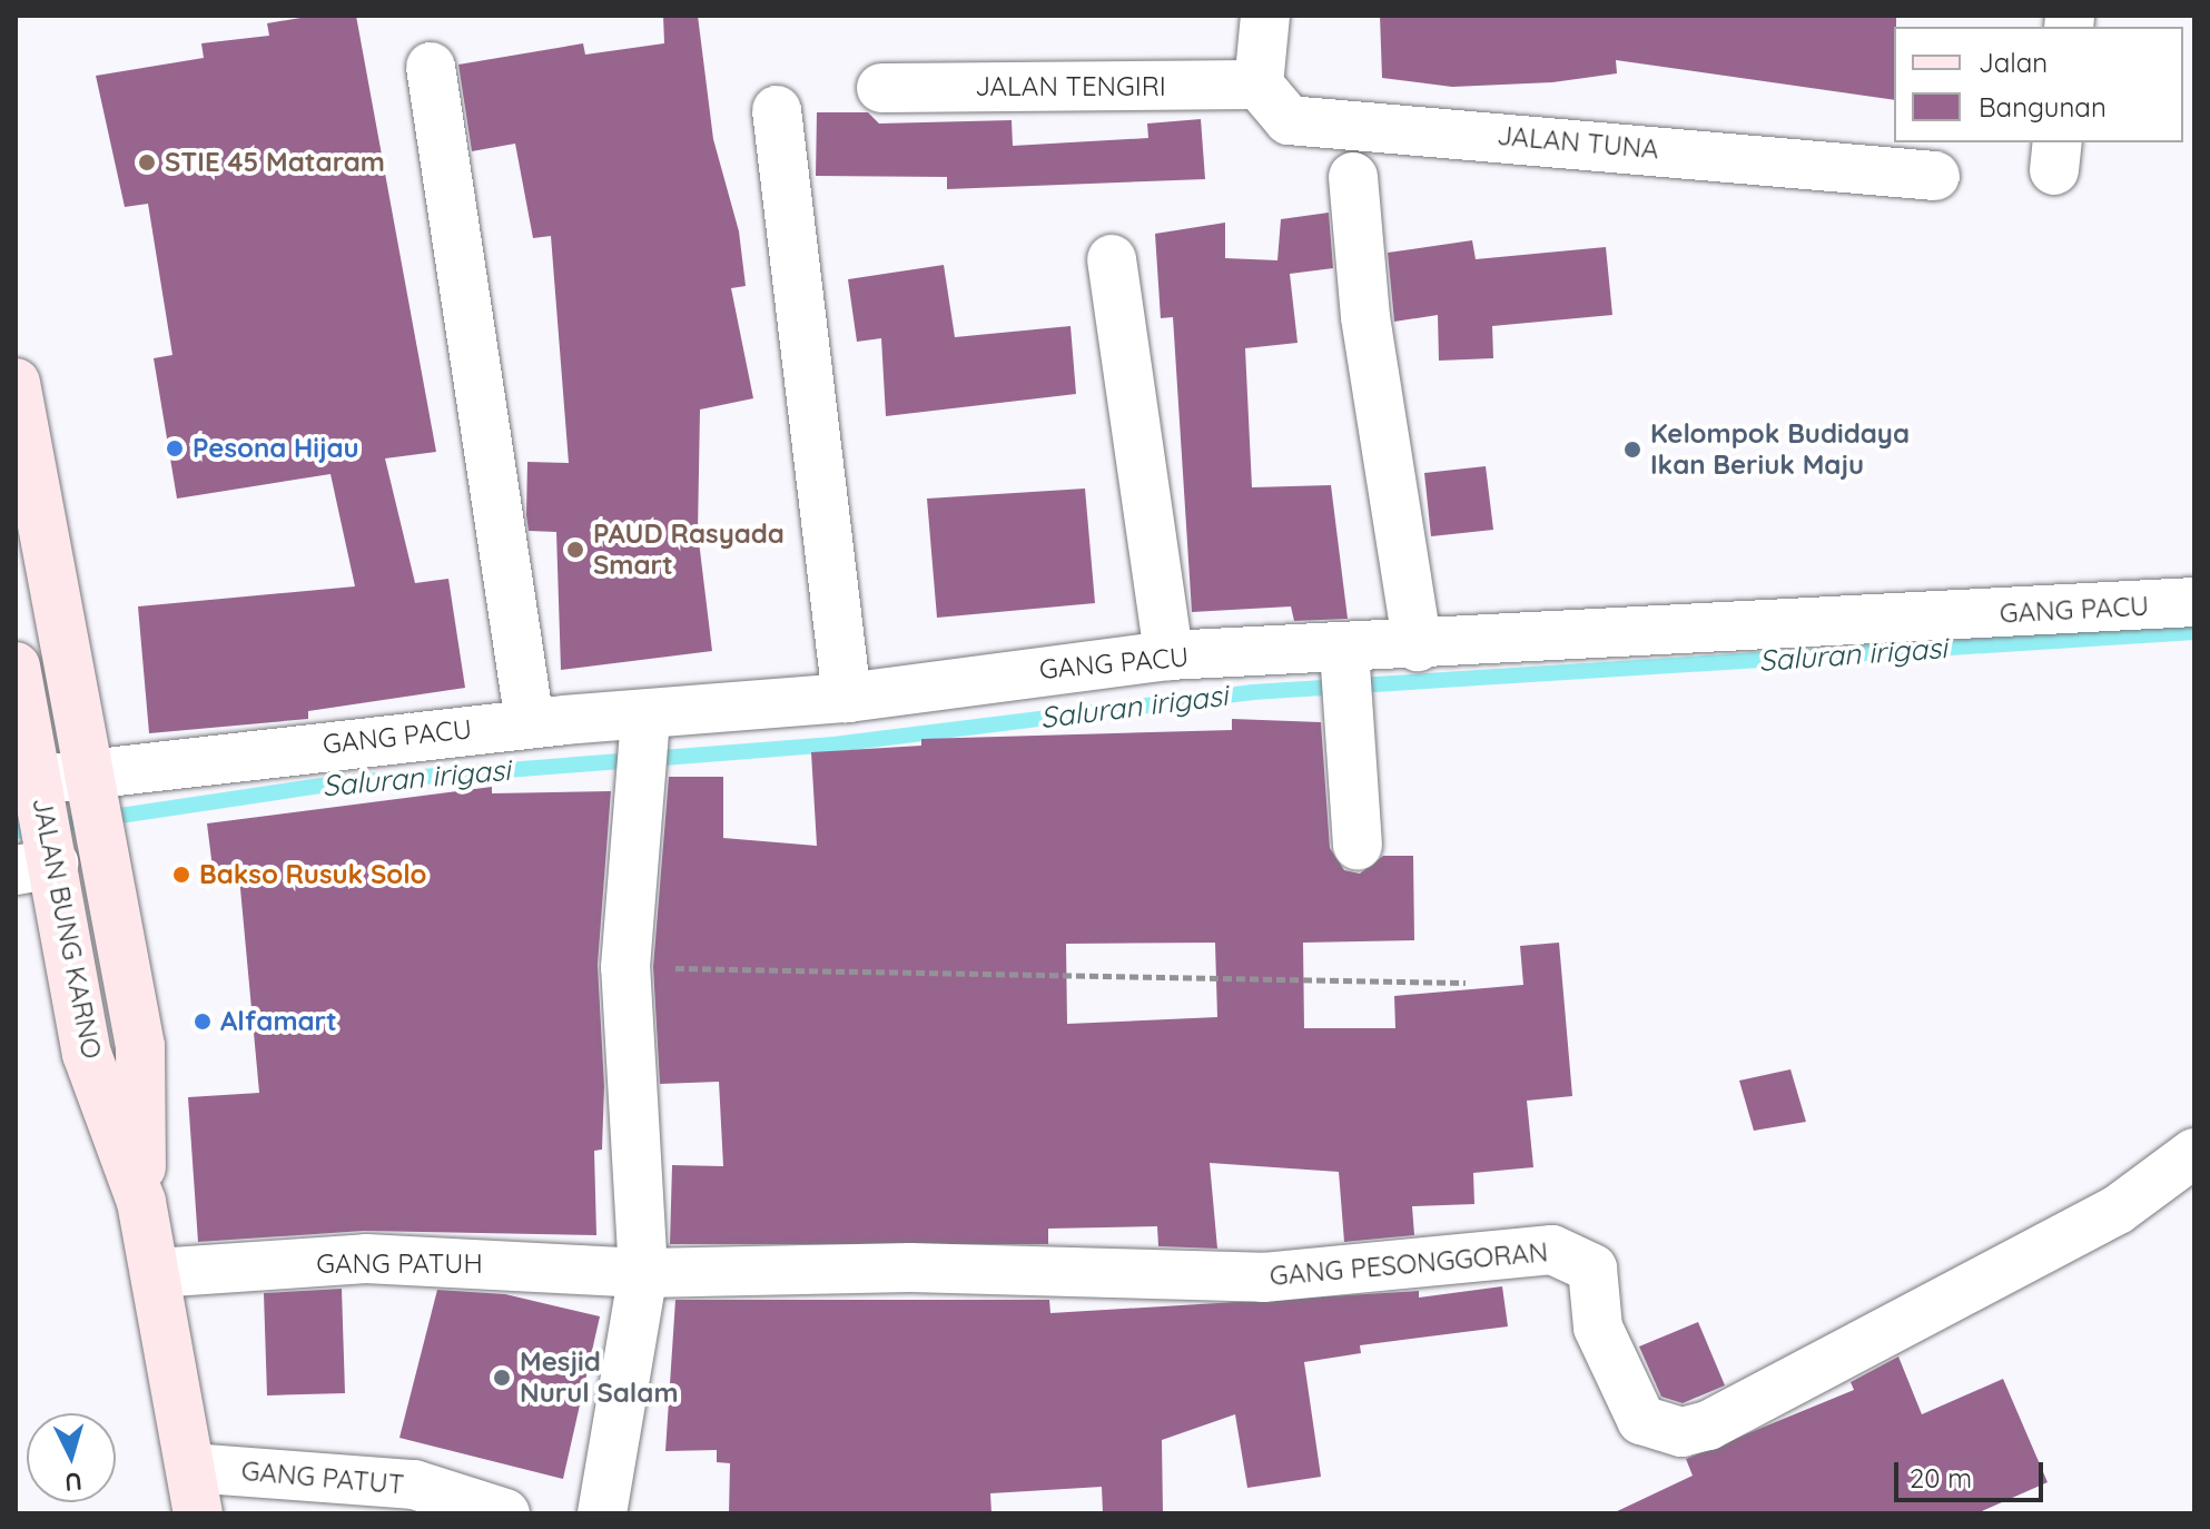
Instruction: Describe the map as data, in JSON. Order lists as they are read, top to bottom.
{
  "streets": {
    "main road": ["JALAN BUNG KARNO"],
    "street": [
      "JALAN TENGIRI",
      "JALAN TUNA",
      "GANG PACU",
      "GANG PATUH",
      "GANG PESONGGORAN",
      "GANG PATUT"
    ]
  },
  "crossings": [
    ["JALAN TENGIRI", "JALAN TUNA"],
    ["GANG PACU", "JALAN BUNG KARNO"],
    ["JALAN BUNG KARNO", "GANG PATUH"],
    ["JALAN BUNG KARNO", "GANG PATUT"],
    ["GANG PATUH", "GANG PESONGGORAN"]
  ],
  "water": ["Saluran irigasi"],
  "places": [
    "STIE 45 Mataram",
    "Pesona Hijau",
    "Kelompok Budidaya Ikan Beriuk Maju",
    "PAUD Rasyada Smart",
    "Bakso Rusuk Solo",
    "Alfamart",
    "Mesjid Nurul Salam"
  ],
  "legend": ["Jalan", "Bangunan"],
  "scale_bar": "20 m",
  "north": "bottom"
}
